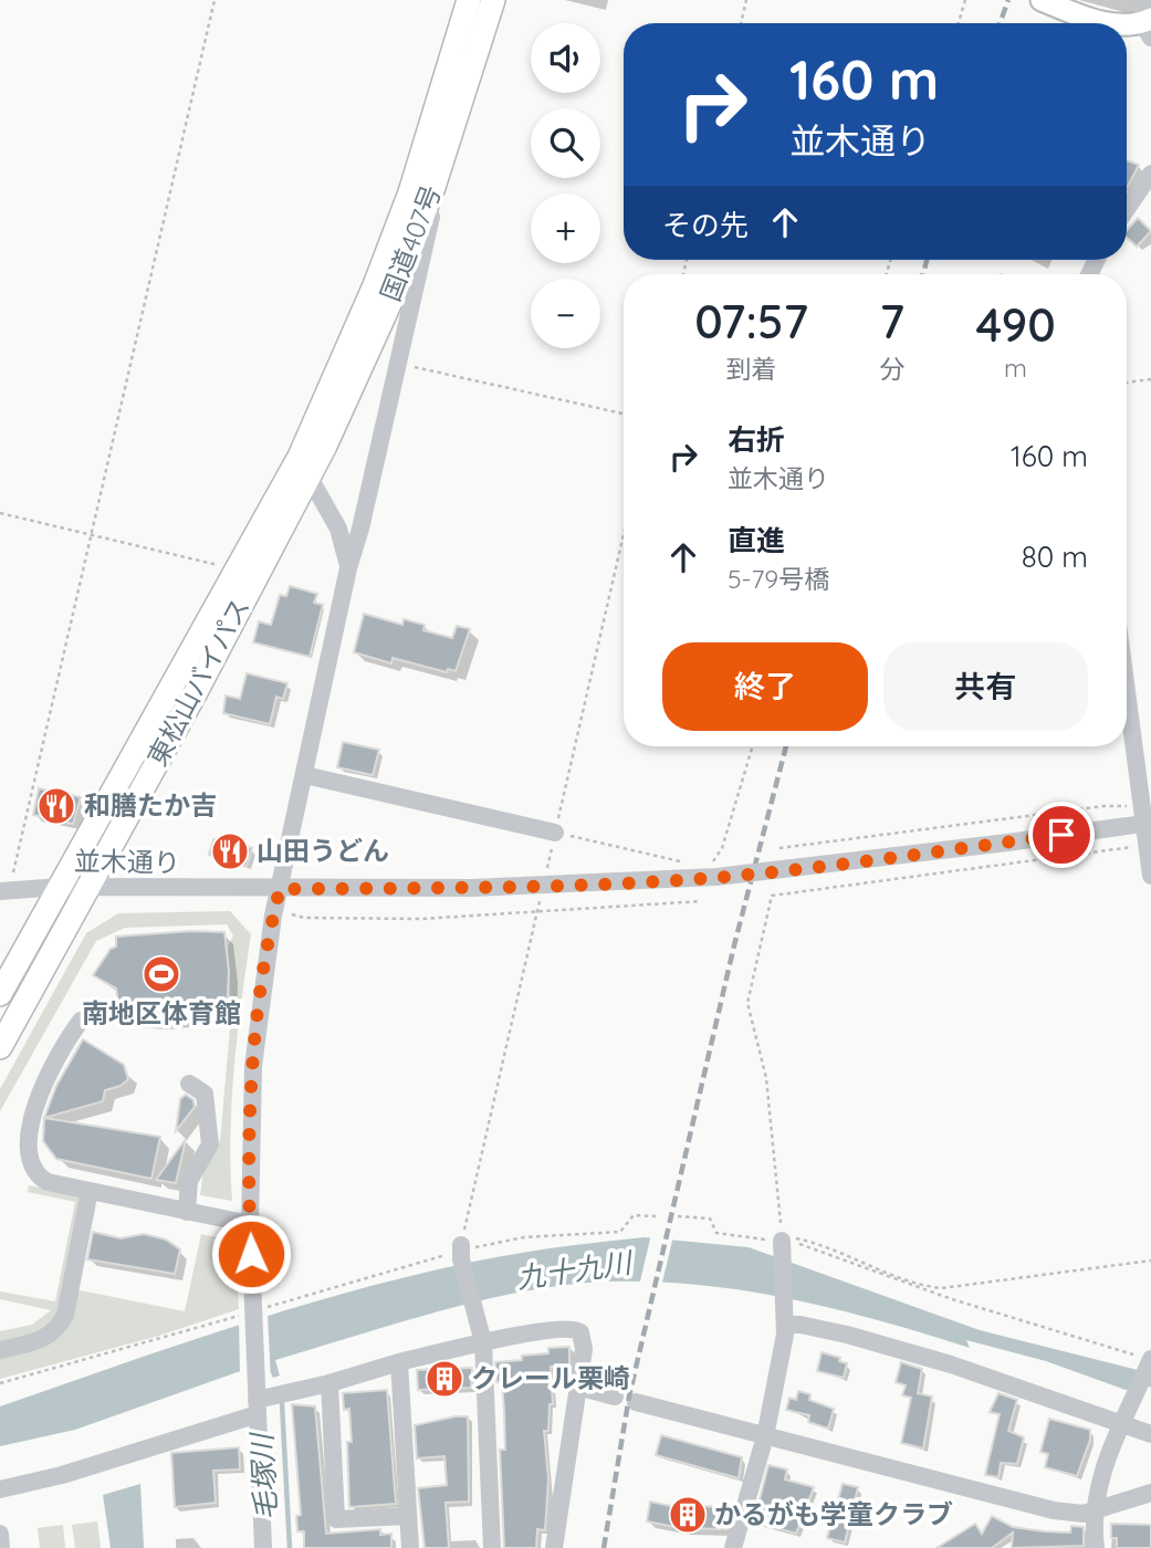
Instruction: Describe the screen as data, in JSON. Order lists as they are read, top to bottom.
{
  "streets": {
    "highway": ["国道407号", "東松山バイパス"],
    "street": ["並木通り"]
  },
  "crossings": [
    ["国道407号", "東松山バイパス"],
    ["東松山バイパス", "並木通り"]
  ],
  "water": ["九十九川", "毛塚川"],
  "places": {
    "restaurant": ["和膳たか吉", "山田うどん"],
    "sports": ["南地区体育館"],
    "building": ["クレール栗崎", "かるがも学童クラブ"]
  },
  "page": {
    "map_buttons": ["+", "−"],
    "turn": ["160 m", "並木通り"],
    "then": "その先",
    "eta": [
      "07:57",
      "到着",
      "7",
      "分",
      "490",
      "m"
    ],
    "list": [
      {
        "name": "右折",
        "note": "並木通り",
        "value": "160 m"
      },
      {
        "name": "直進",
        "note": "5-79号橋",
        "value": "80 m"
      }
    ],
    "buttons": ["終了", "共有"]
  }
}
